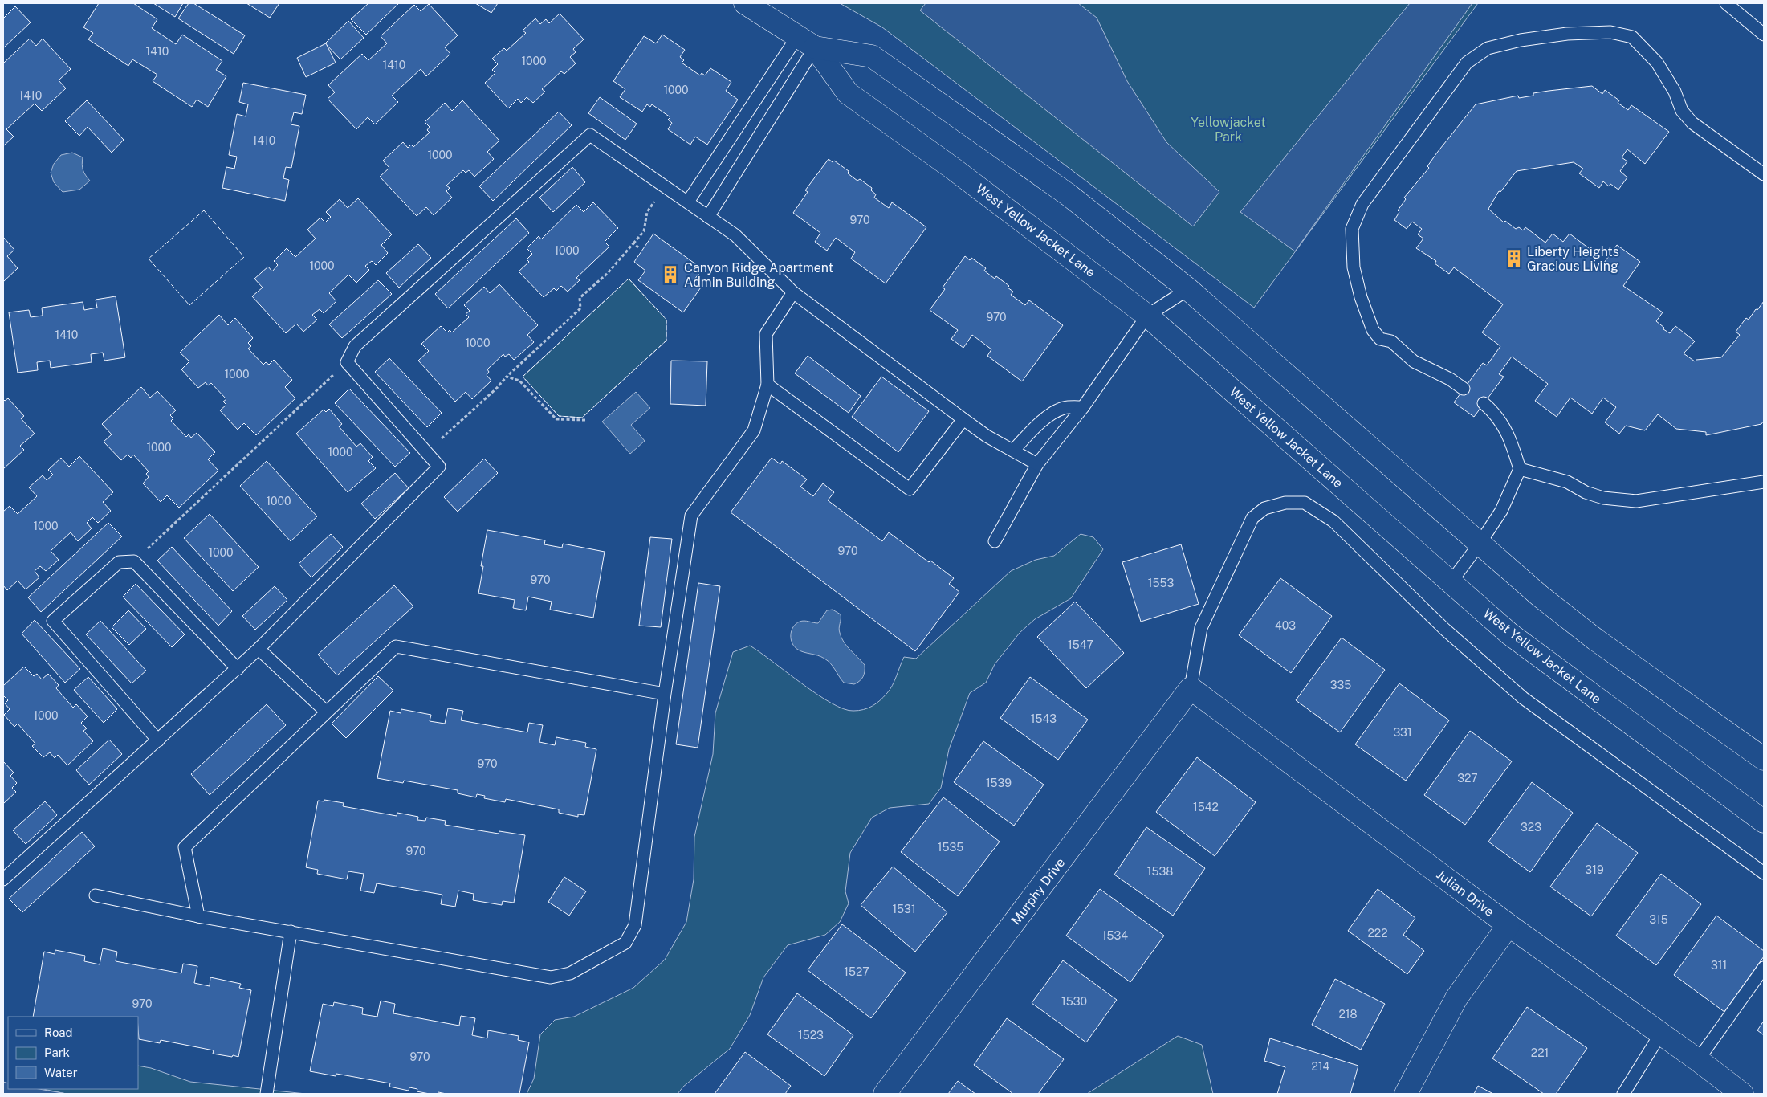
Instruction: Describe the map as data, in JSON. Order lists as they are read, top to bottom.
{
  "streets": {
    "street": ["West Yellow Jacket Lane", "Murphy Drive", "Julian Drive"]
  },
  "crossings": [
    ["Murphy Drive", "Julian Drive"]
  ],
  "parks": ["Yellowjacket Park"],
  "places": {
    "building": ["Liberty Heights Gracious Living", "Canyon Ridge Apartment Admin Building"]
  },
  "house_numbers": [
    "1410",
    "1000",
    "1410",
    "1000",
    "1410",
    "1410",
    "1000",
    "970",
    "1000",
    "1000",
    "970",
    "1410",
    "1000",
    "1000",
    "1000",
    "1000",
    "1000",
    "1000",
    "970",
    "1000",
    "970",
    "1553",
    "403",
    "1547",
    "335",
    "1000",
    "1543",
    "331",
    "970",
    "327",
    "1539",
    "1542",
    "323",
    "1535",
    "970",
    "319",
    "1538",
    "1531",
    "315",
    "222",
    "1534",
    "311",
    "1527",
    "1530",
    "970",
    "218",
    "1523",
    "221",
    "970",
    "214"
  ],
  "legend": ["Road", "Park", "Water"]
}
